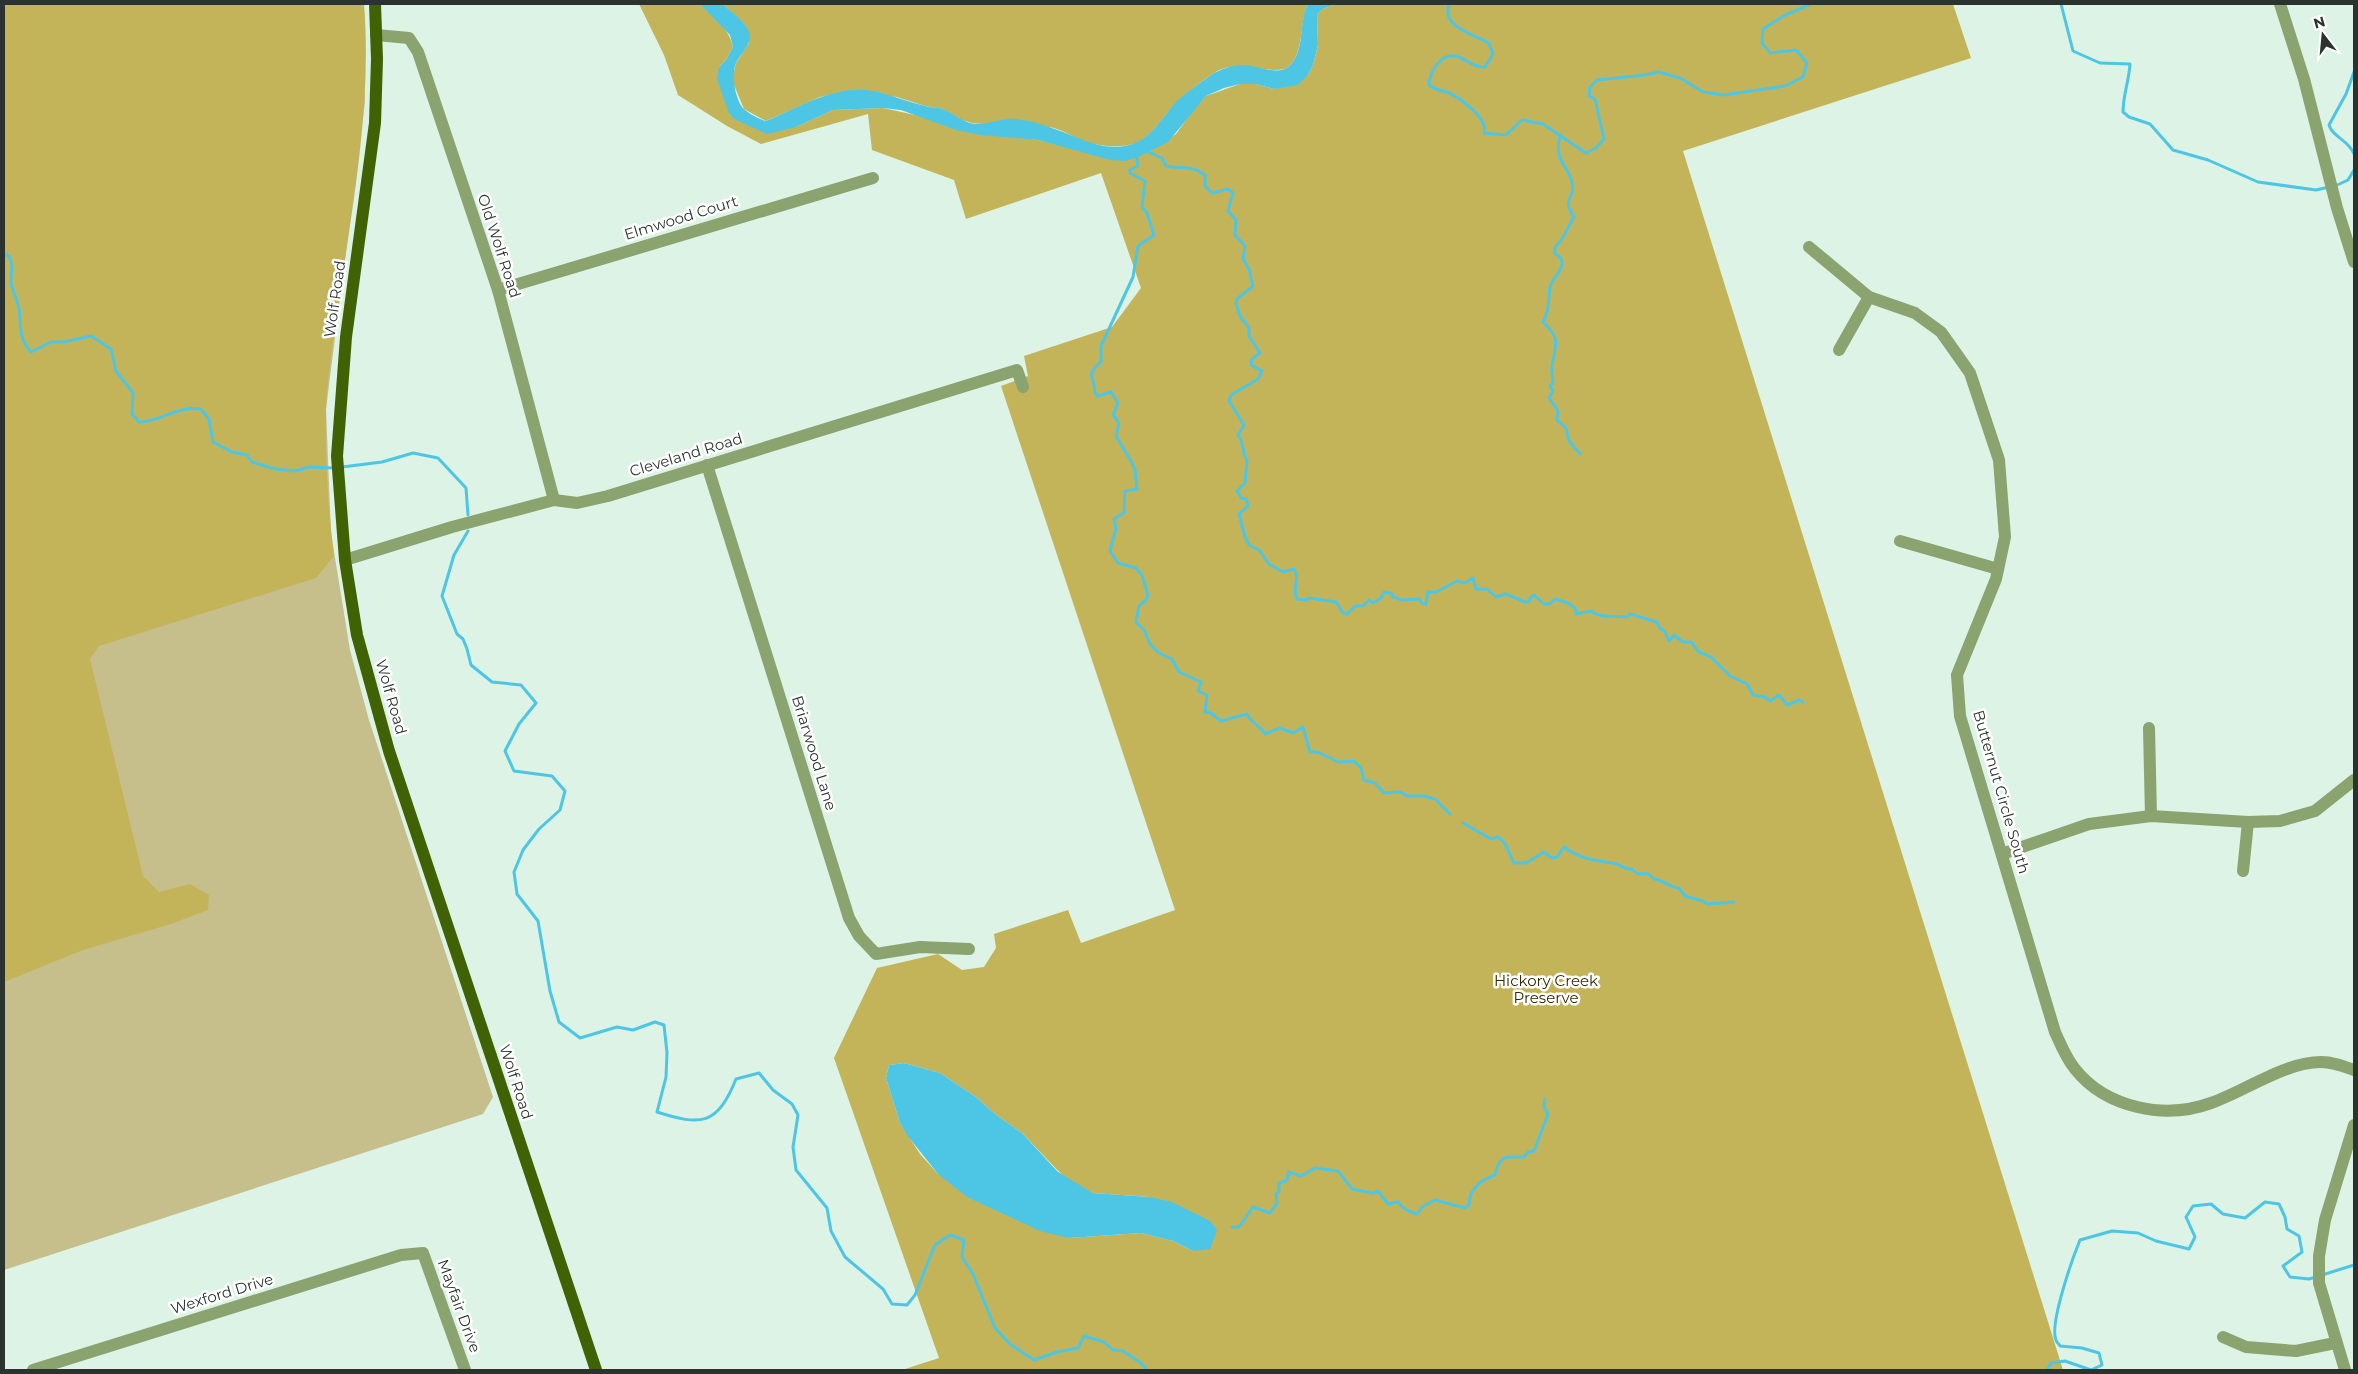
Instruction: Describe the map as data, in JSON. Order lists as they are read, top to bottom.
{
  "streets": {
    "main road": ["Wolf Road"],
    "street": [
      "Elmwood Court",
      "Old Wolf Road",
      "Cleveland Road",
      "Briarwood Lane",
      "Butternut Circle South",
      "Wexford Drive",
      "Mayfair Drive"
    ]
  },
  "crossings": [
    ["Elmwood Court", "Old Wolf Road"],
    ["Old Wolf Road", "Wolf Road"],
    ["Old Wolf Road", "Cleveland Road"],
    ["Wolf Road", "Cleveland Road"],
    ["Cleveland Road", "Briarwood Lane"],
    ["Wexford Drive", "Mayfair Drive"]
  ],
  "parks": ["Hickory Creek Preserve"],
  "north": "top"
}
